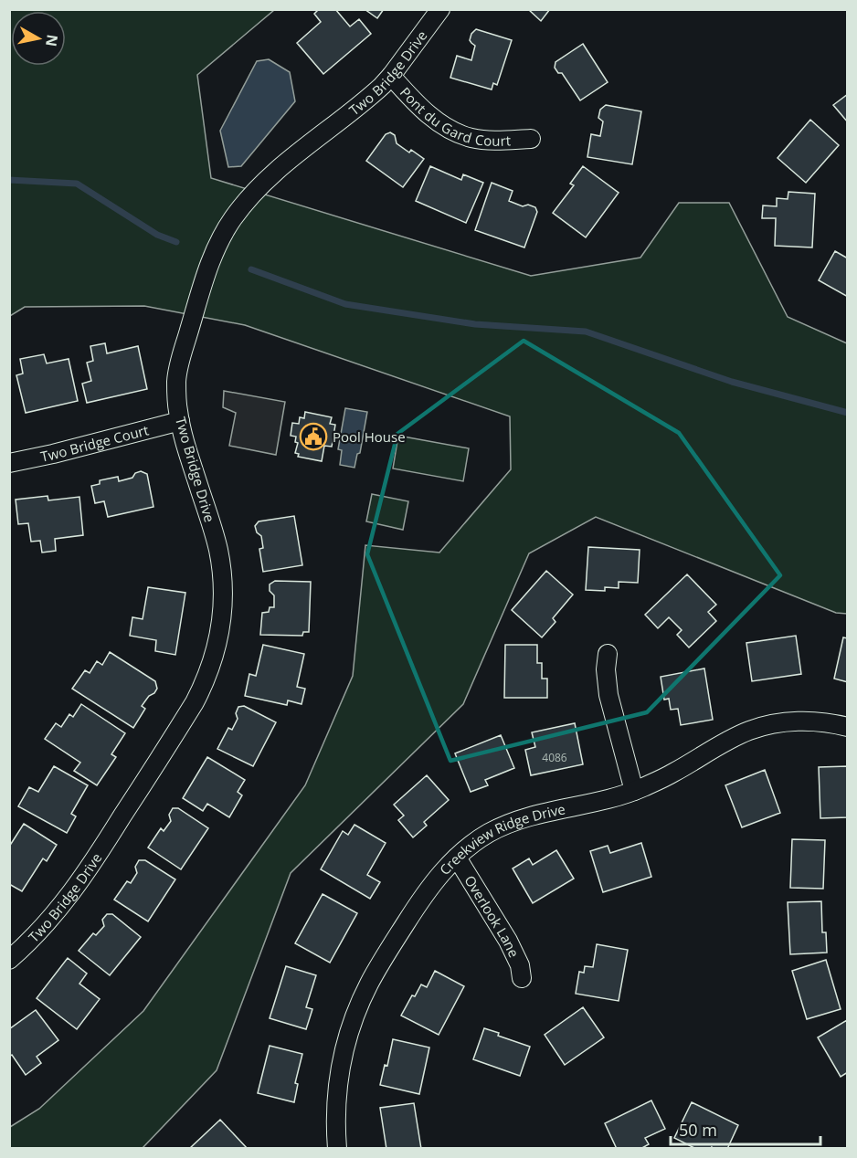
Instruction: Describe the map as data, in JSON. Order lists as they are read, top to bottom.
{
  "streets": {
    "street": [
      "Two Bridge Drive",
      "Pont du Gard Court",
      "Two Bridge Court",
      "Creekview Ridge Drive",
      "Overlook Lane"
    ]
  },
  "crossings": [
    ["Two Bridge Drive", "Pont du Gard Court"],
    ["Two Bridge Drive", "Two Bridge Court"],
    ["Creekview Ridge Drive", "Overlook Lane"]
  ],
  "places": {
    "public building": ["Pool House"]
  },
  "house_numbers": ["4086"],
  "scale_bar": "50 m",
  "north": "right"
}
